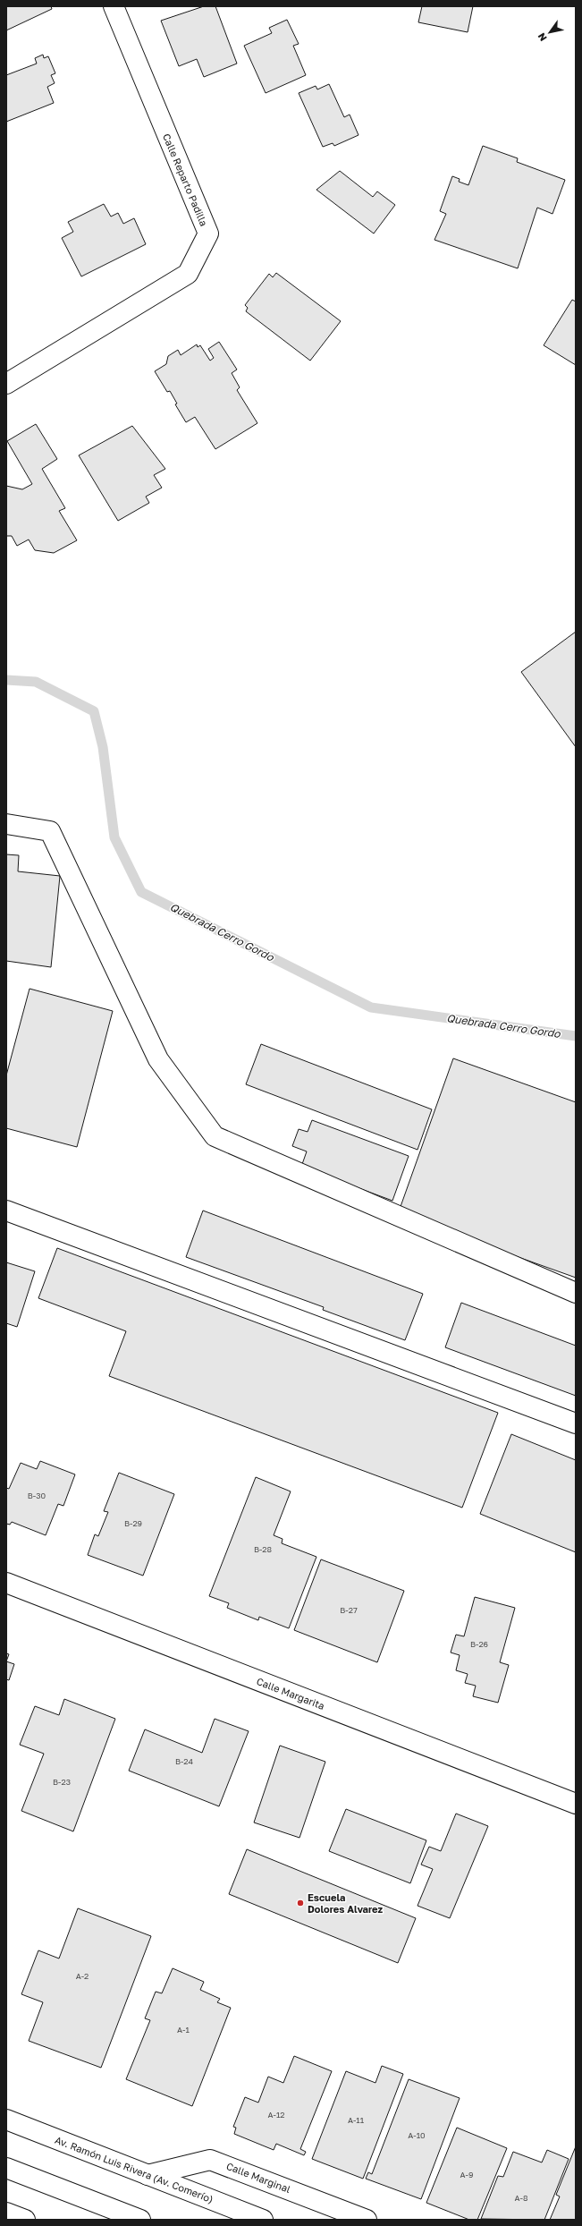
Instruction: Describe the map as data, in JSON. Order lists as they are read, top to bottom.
{
  "streets": {
    "street": [
      "Calle Reparto Padilla",
      "Calle Margarita",
      "Av. Ramón Luis Rivera (Av. Comerío)",
      "Calle Marginal"
    ]
  },
  "crossings": [
    ["Av. Ramón Luis Rivera (Av. Comerío)", "Calle Marginal"]
  ],
  "water": ["Quebrada Cerro Gordo"],
  "places": ["Escuela Dolores Alvarez"],
  "house_numbers": [
    "B-30",
    "B-29",
    "B-28",
    "B-27",
    "B-26",
    "B-24",
    "B-23",
    "A-2",
    "A-1",
    "A-12",
    "A-11",
    "A-10",
    "A-9",
    "A-8"
  ],
  "north": "bottom left"
}
